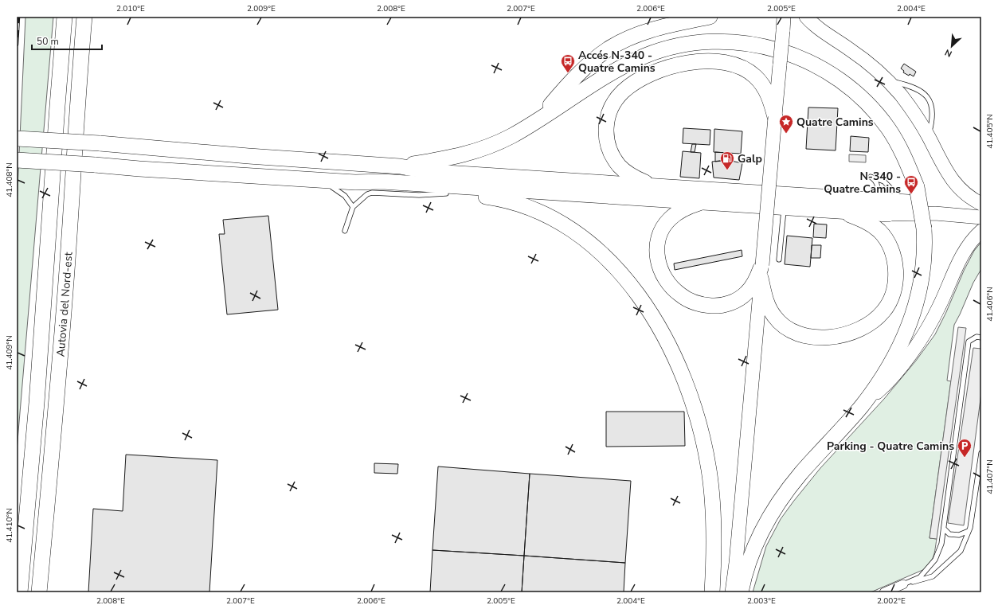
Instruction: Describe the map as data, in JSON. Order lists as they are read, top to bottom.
{
  "streets": {
    "highway": ["Autovia del Nord-est"]
  },
  "places": {
    "bus stop": ["Accés N-340 - Quatre Camins", "N-340 - Quatre Camins"],
    "place": ["Quatre Camins"],
    "fuel station": ["Galp"],
    "parking": ["Parking - Quatre Camins"]
  },
  "scale_bar": "50 m",
  "north": "bottom left",
  "coordinates": [
    "2.010°E",
    "2.009°E",
    "2.008°E",
    "2.007°E",
    "2.006°E",
    "2.005°E",
    "2.004°E",
    "41.405°N",
    "41.408°N",
    "41.406°N",
    "41.409°N",
    "41.407°N",
    "41.410°N",
    "2.003°E",
    "2.002°E"
  ]
}
